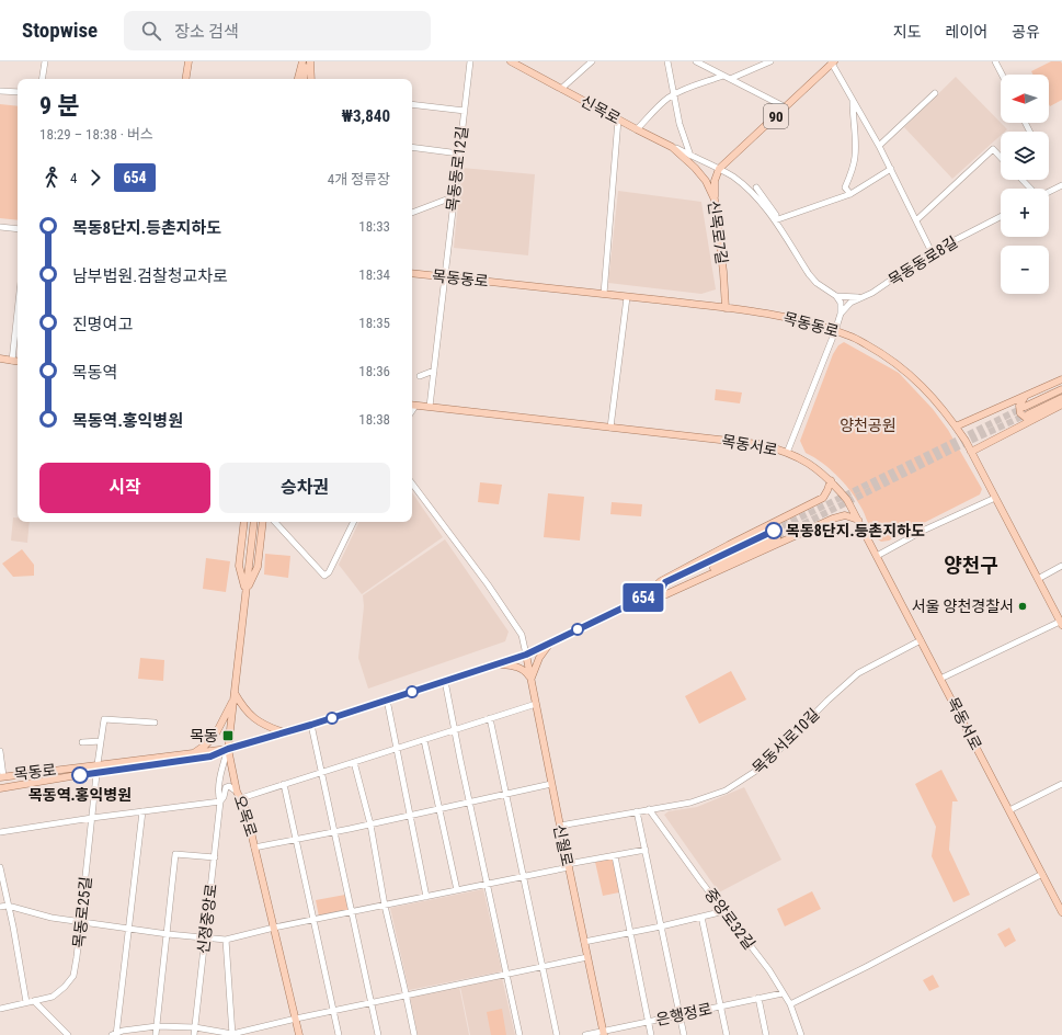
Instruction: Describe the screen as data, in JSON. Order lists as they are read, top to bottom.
{
  "streets": {
    "main road": [
      "신목로",
      "90",
      "신목로7길",
      "목동동로",
      "목동서로",
      "목동로",
      "오목로",
      "신월로"
    ],
    "street": [
      "목동동로12길",
      "목동동로8길",
      "목동서로10길",
      "목동로25길",
      "신정중앙로",
      "중앙로32길",
      "은행정로"
    ]
  },
  "crossings": [
    ["신목로", "90"],
    ["신목로", "신목로7길"],
    ["목동동로12길", "목동동로"],
    ["목동동로12길", "목동서로"],
    ["신목로7길", "목동동로"],
    ["목동서로", "목동서로10길"],
    ["목동서로10길", "신월로"],
    ["목동서로10길", "중앙로32길"],
    ["목동로", "오목로"],
    ["목동로", "신월로"],
    ["목동로", "목동로25길"],
    ["목동로", "신정중앙로"],
    ["오목로", "신정중앙로"],
    ["신월로", "은행정로"],
    ["중앙로32길", "은행정로"]
  ],
  "districts": ["양천구"],
  "parks": ["양천공원"],
  "places": {
    "other": ["목동8단지.등촌지하도", "서울 양천경찰서", "목동역.홍익병원"],
    "transit": ["목동"]
  },
  "lines": ["bus line 654"],
  "north": "left",
  "page": {
    "header": "Stopwise",
    "search": "장소 검색",
    "nav": ["지도", "레이어", "공유"],
    "on_map": "654",
    "map_buttons": ["+", "−"],
    "heading": ["9 분", "18:29 – 18:38 · 버스", "₩3,840"],
    "legs": ["4", "654", "4개 정류장"],
    "list": [
      {
        "name": "목동8단지.등촌지하도",
        "value": "18:33"
      },
      {
        "name": "남부법원.검찰청교차로",
        "value": "18:34"
      },
      {
        "name": "진명여고",
        "value": "18:35"
      },
      {
        "name": "목동역",
        "value": "18:36"
      },
      {
        "name": "목동역.홍익병원",
        "value": "18:38"
      }
    ],
    "buttons": ["시작", "승차권"]
  }
}
